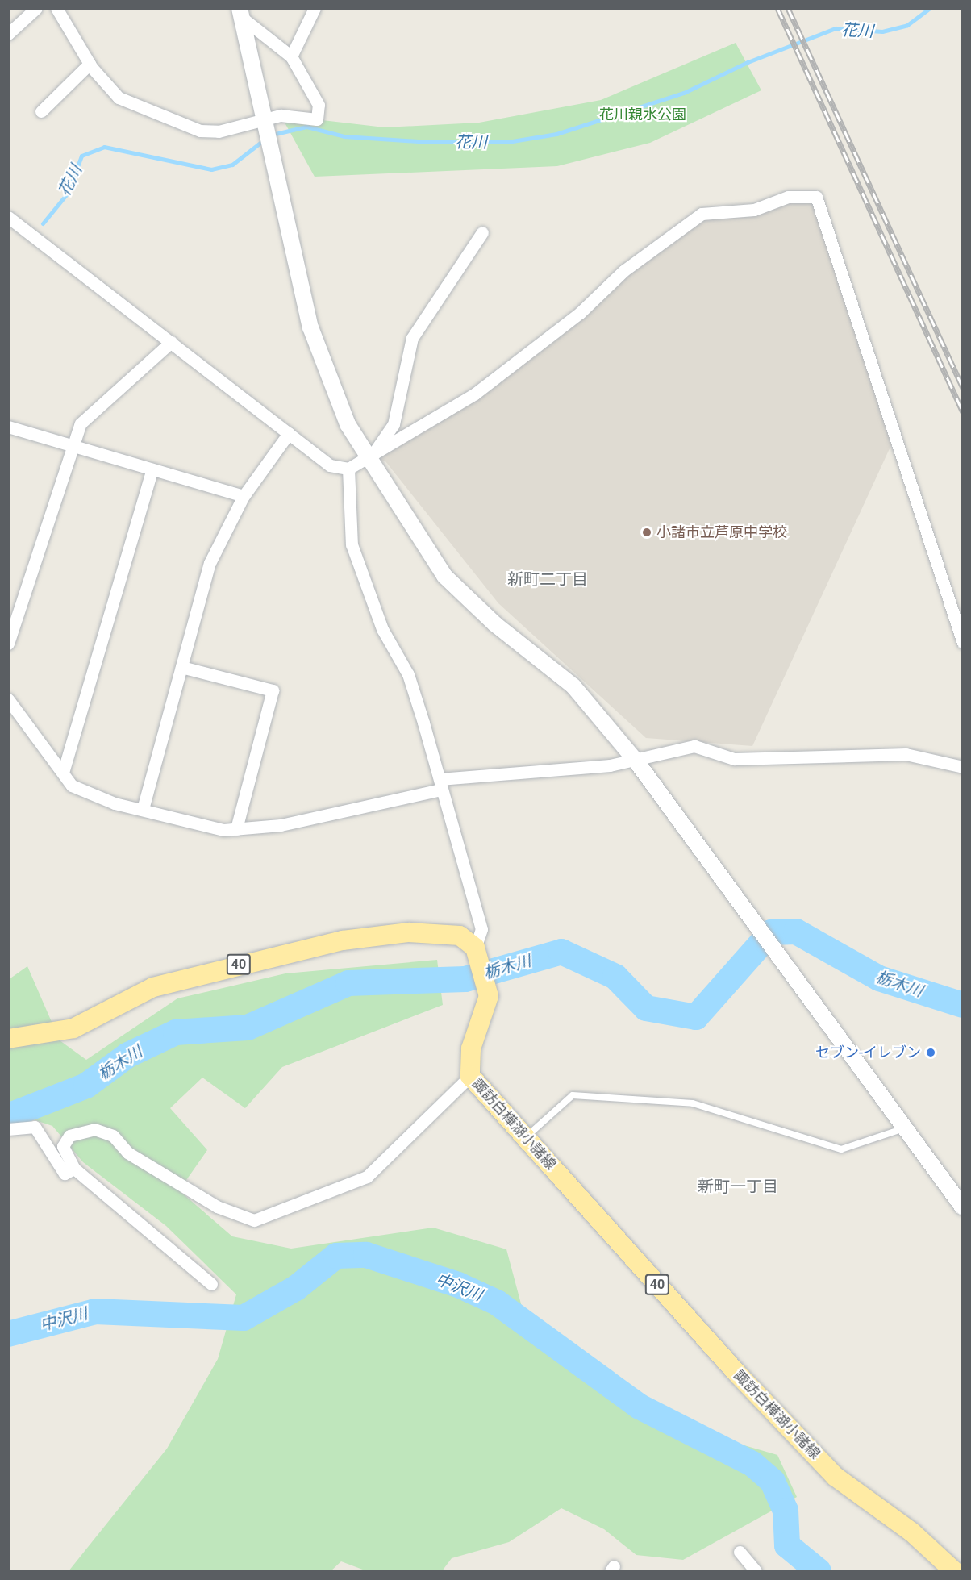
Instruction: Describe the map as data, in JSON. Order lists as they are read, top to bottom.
{
  "streets": {
    "main road": ["40", "諏訪白樺湖小諸線"]
  },
  "crossings": [
    ["40", "諏訪白樺湖小諸線"]
  ],
  "districts": ["新町二丁目", "新町一丁目"],
  "water": ["花川", "栃木川", "中沢川"],
  "parks": ["花川親水公園"],
  "places": ["小諸市立芦原中学校", "セブン-イレブン"]
}
